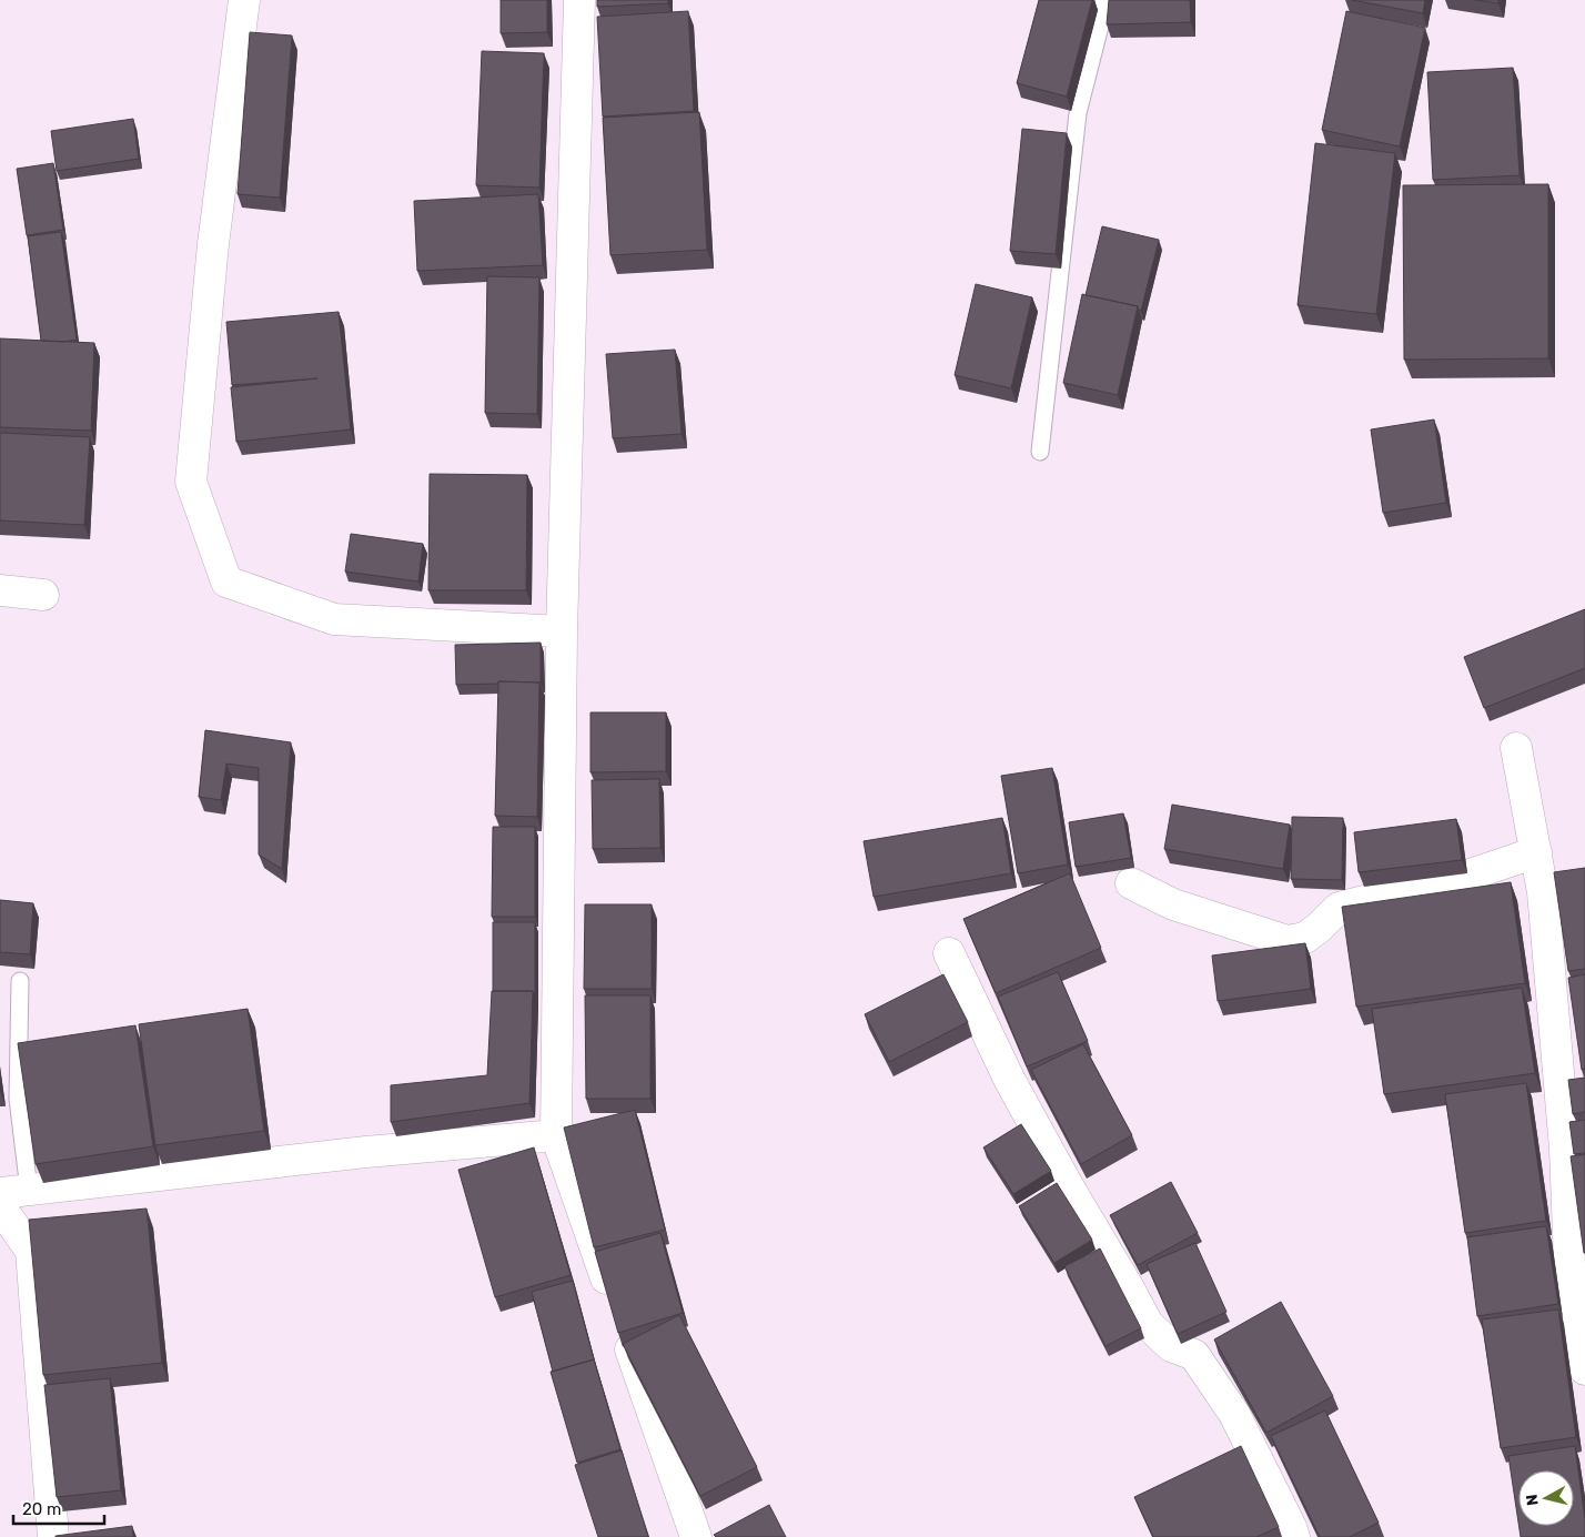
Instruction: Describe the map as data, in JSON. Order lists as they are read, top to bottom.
{
  "scale_bar": "20 m",
  "north": "left"
}
